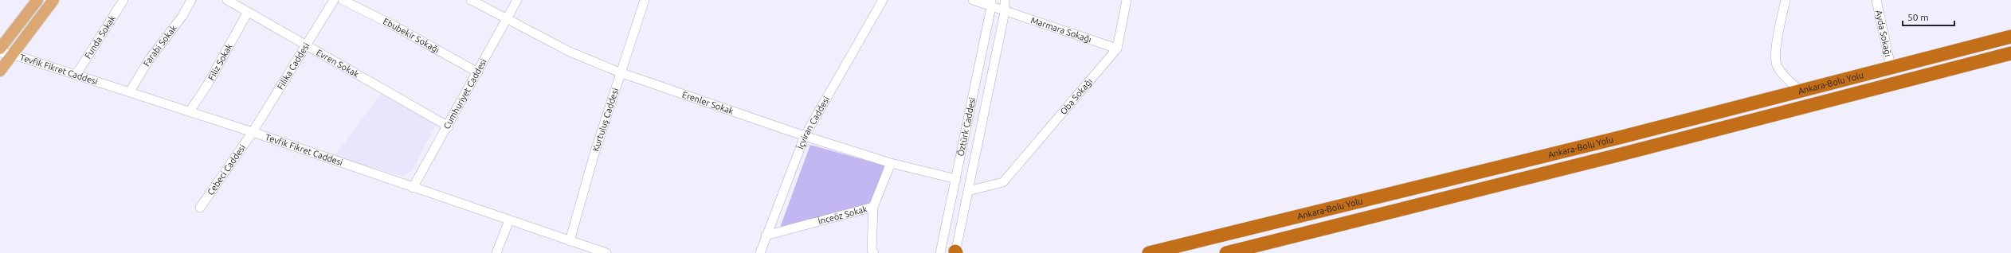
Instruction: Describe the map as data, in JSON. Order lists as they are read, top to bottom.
{
  "streets": {
    "highway": ["Ankara-Bolu Yolu"],
    "street": [
      "Marmara Sokağı",
      "Ayda Sokağı",
      "Ebubekir Sokağı",
      "Funda Sokak",
      "Farabi Sokak",
      "Filiz Sokak",
      "Evren Sokak",
      "Filika Caddesi",
      "Tevfik Fikret Caddesi",
      "Cumhuriyet Caddesi",
      "Oba Sokağı",
      "Erenler Sokak",
      "Kurtuluş Caddesi",
      "İçviran Caddesi",
      "Öztürk Caddesi",
      "Cebeci Caddesi",
      "İnceöz Sokak"
    ]
  },
  "crossings": [
    ["Marmara Sokağı", "Oba Sokağı"],
    ["Marmara Sokağı", "Öztürk Caddesi"],
    ["Ayda Sokağı", "Ankara-Bolu Yolu"],
    ["Ebubekir Sokağı", "Cumhuriyet Caddesi"],
    ["Funda Sokak", "Tevfik Fikret Caddesi"],
    ["Farabi Sokak", "Tevfik Fikret Caddesi"],
    ["Filiz Sokak", "Evren Sokak"],
    ["Filiz Sokak", "Tevfik Fikret Caddesi"],
    ["Evren Sokak", "Filika Caddesi"],
    ["Evren Sokak", "Cumhuriyet Caddesi"],
    ["Filika Caddesi", "Tevfik Fikret Caddesi"],
    ["Filika Caddesi", "Cebeci Caddesi"],
    ["Tevfik Fikret Caddesi", "Cumhuriyet Caddesi"],
    ["Tevfik Fikret Caddesi", "Kurtuluş Caddesi"],
    ["Tevfik Fikret Caddesi", "Cebeci Caddesi"],
    ["Cumhuriyet Caddesi", "Erenler Sokak"],
    ["Oba Sokağı", "Öztürk Caddesi"],
    ["Erenler Sokak", "Kurtuluş Caddesi"],
    ["Erenler Sokak", "İçviran Caddesi"],
    ["Erenler Sokak", "Öztürk Caddesi"],
    ["Erenler Sokak", "İnceöz Sokak"],
    ["İçviran Caddesi", "İnceöz Sokak"]
  ],
  "scale_bar": "50 m"
}
